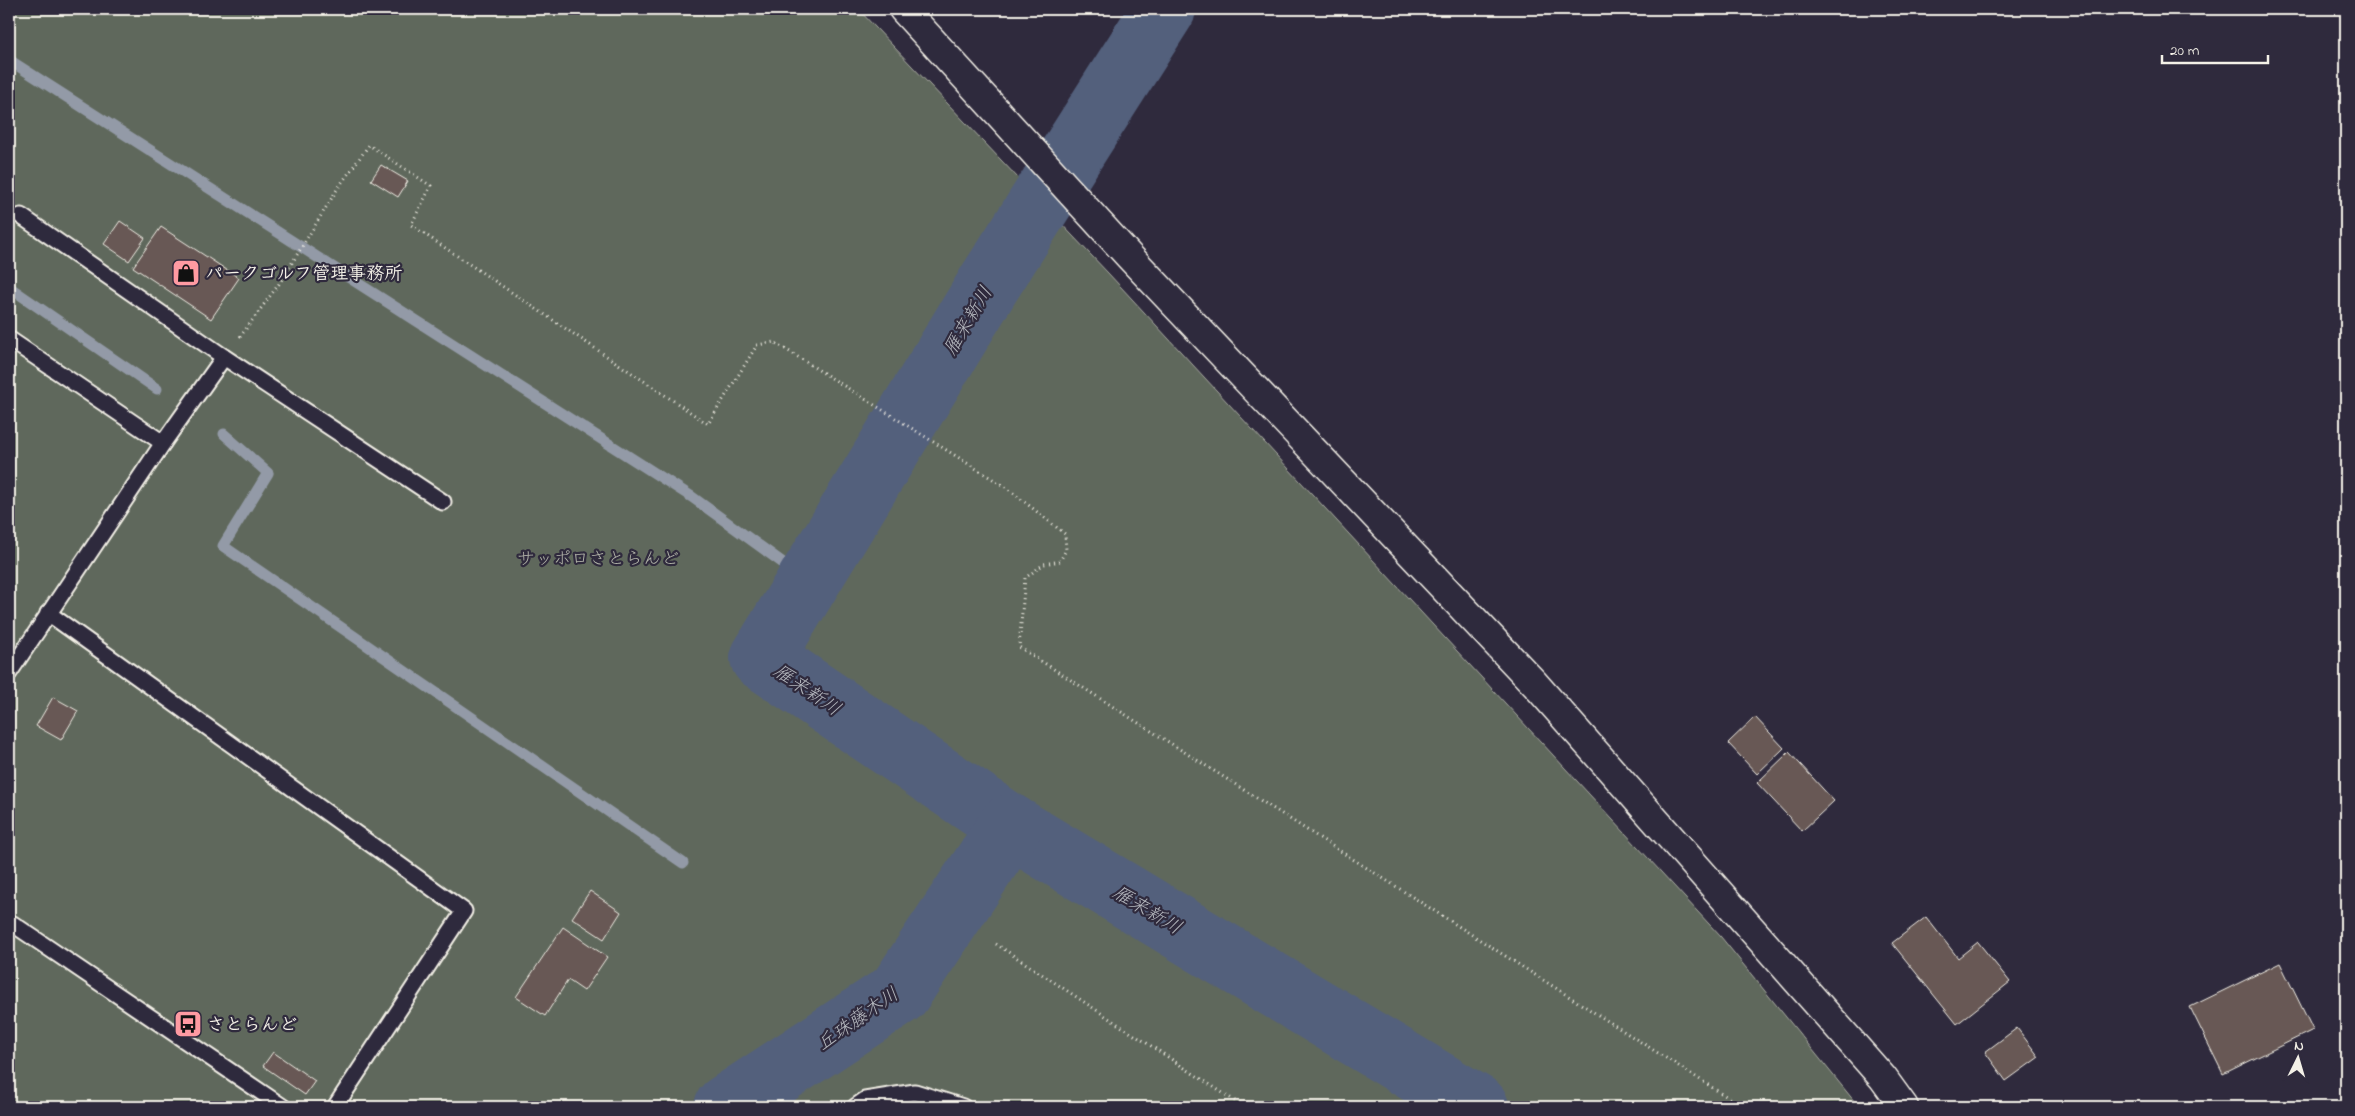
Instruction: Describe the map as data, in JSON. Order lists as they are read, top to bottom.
{
  "water": ["雁来新川", "丘珠藤木川"],
  "parks": ["サッポロさとらんど"],
  "places": {
    "shop": ["パークゴルフ管理事務所"],
    "bus stop": ["さとらんど"]
  },
  "scale_bar": "20 m",
  "north": "top"
}
